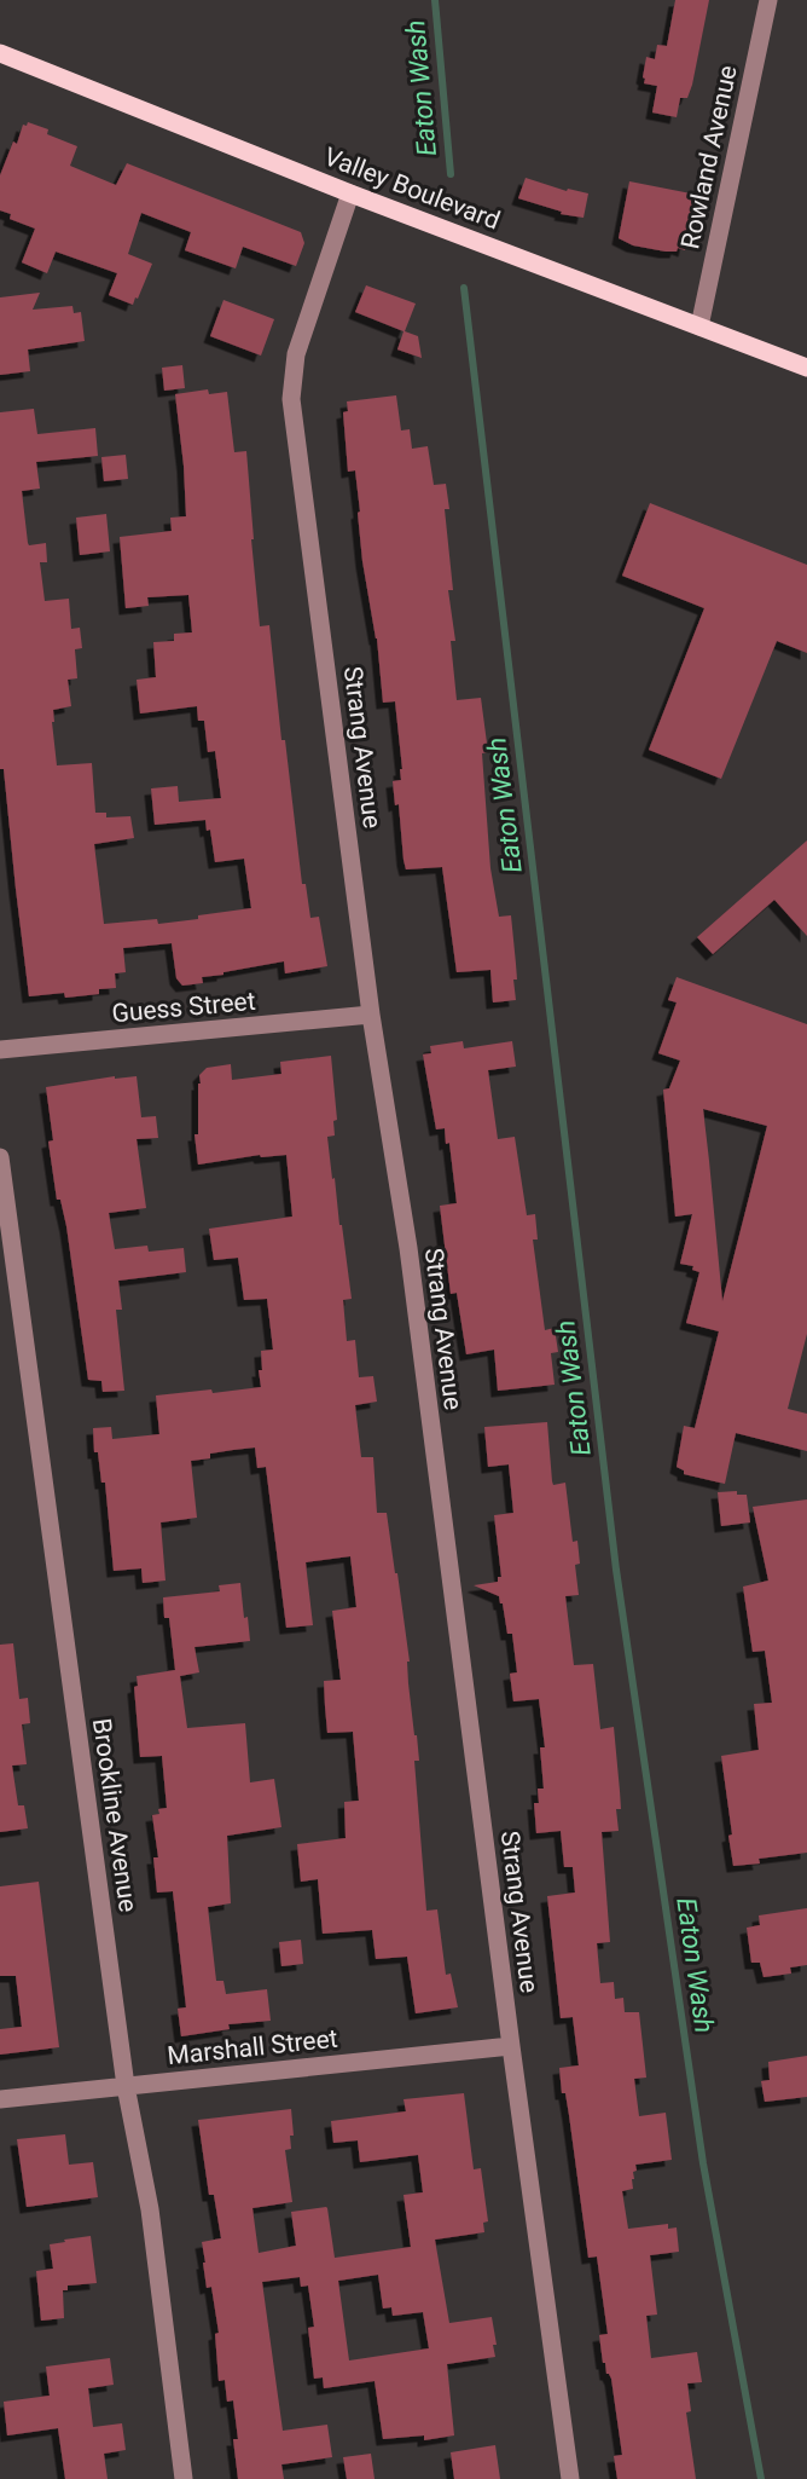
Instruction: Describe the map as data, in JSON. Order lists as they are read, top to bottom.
{
  "streets": {
    "main road": ["Valley Boulevard"],
    "street": [
      "Rowland Avenue",
      "Strang Avenue",
      "Guess Street",
      "Brookline Avenue",
      "Marshall Street"
    ]
  },
  "crossings": [
    ["Rowland Avenue", "Valley Boulevard"],
    ["Valley Boulevard", "Strang Avenue"],
    ["Strang Avenue", "Guess Street"],
    ["Strang Avenue", "Marshall Street"],
    ["Brookline Avenue", "Marshall Street"]
  ],
  "water": ["Eaton Wash"]
}
